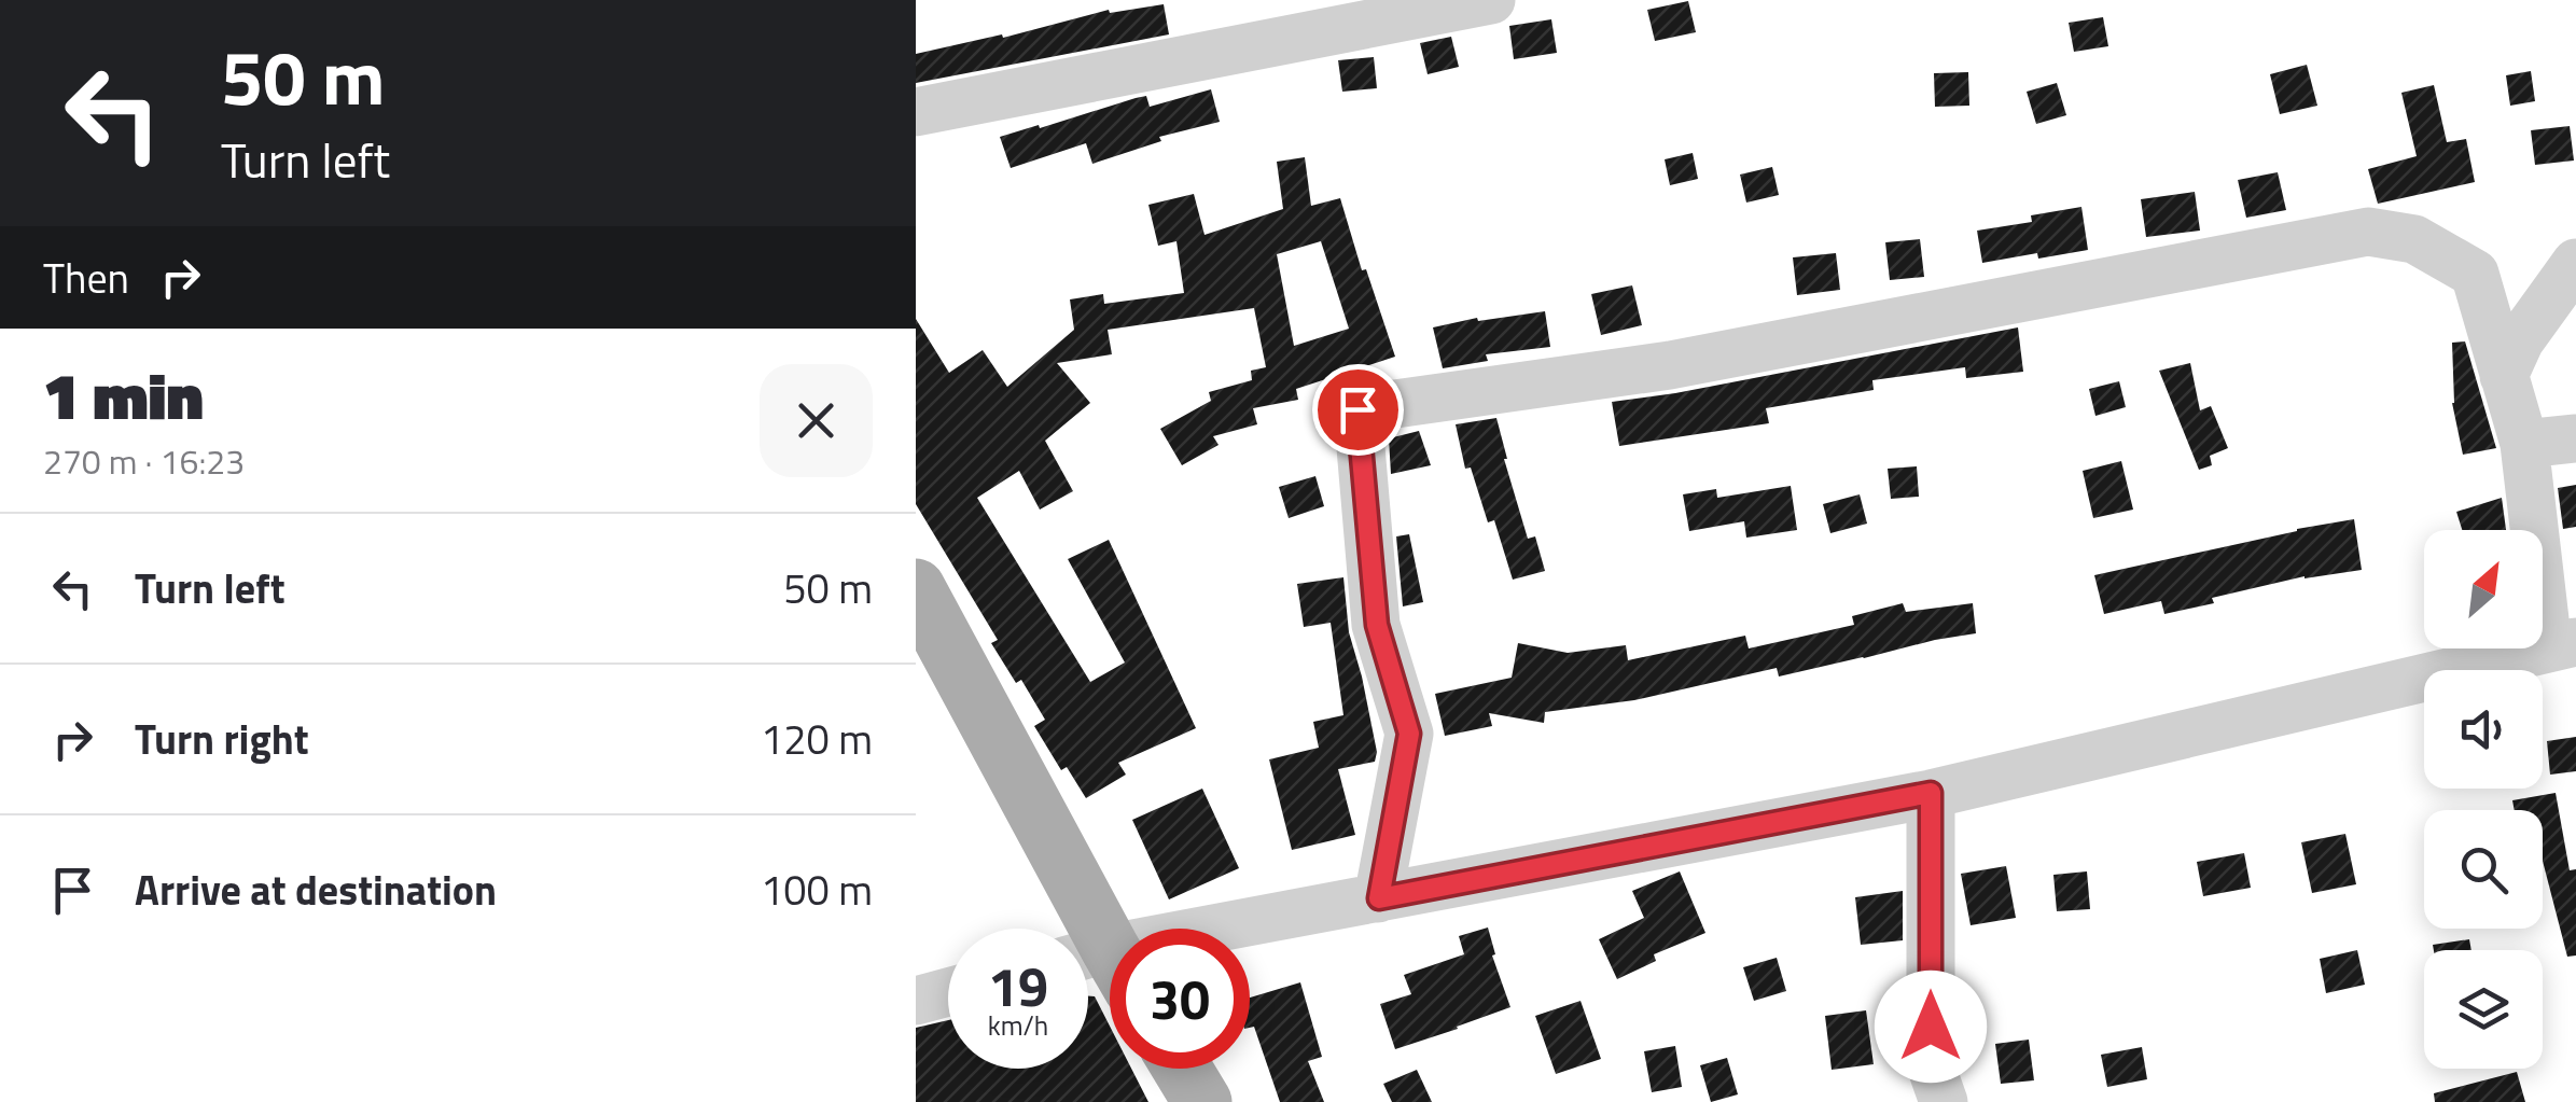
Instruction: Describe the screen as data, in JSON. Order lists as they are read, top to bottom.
{
  "north": "top right",
  "page": {
    "turn": ["50 m", "Turn left"],
    "then": "Then",
    "heading": ["1 min", "270 m · 16:23"],
    "list": [
      {
        "name": "Turn left",
        "value": "50 m"
      },
      {
        "name": "Turn right",
        "value": "120 m"
      },
      {
        "name": "Arrive at destination",
        "value": "100 m"
      }
    ],
    "speed": "19 km/h",
    "limit": "30"
  }
}
